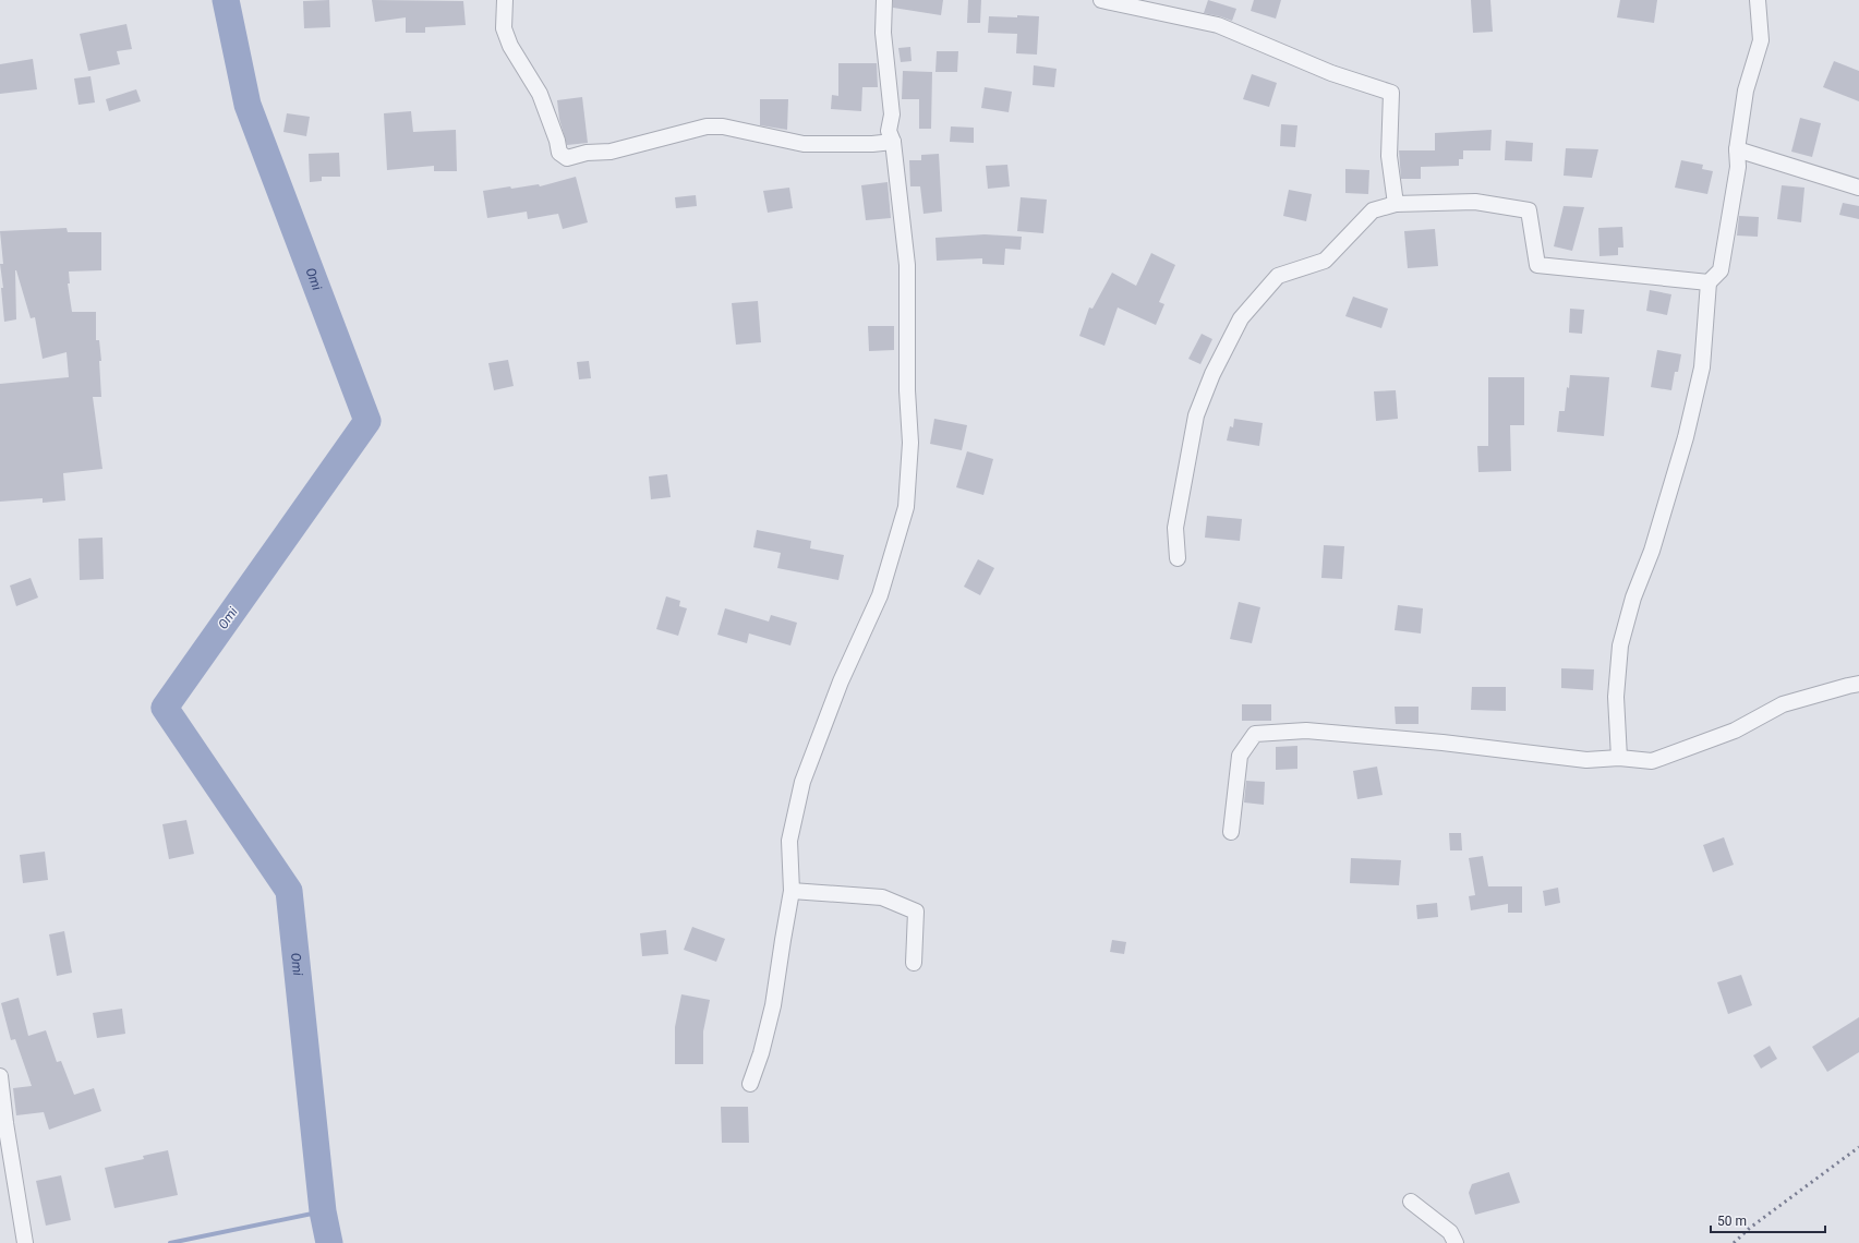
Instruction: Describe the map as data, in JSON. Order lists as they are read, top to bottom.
{
  "water": ["Omi"],
  "scale_bar": "50 m"
}
